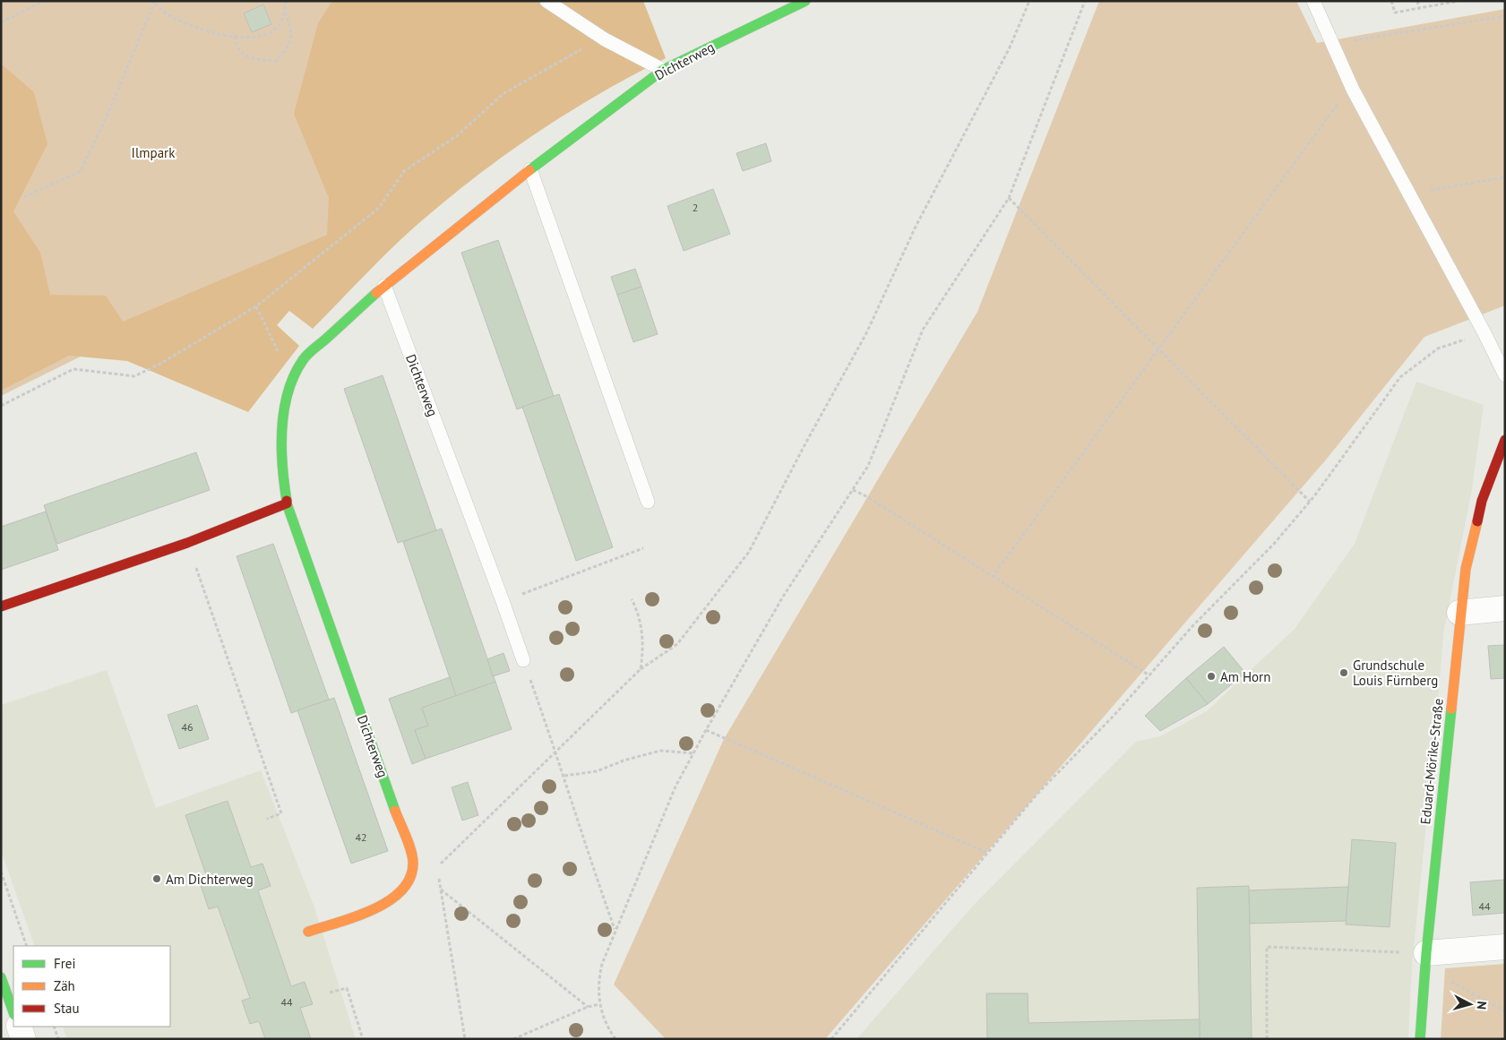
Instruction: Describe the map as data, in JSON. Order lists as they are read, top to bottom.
{
  "streets": {
    "street": ["Dichterweg", "Eduard-Mörike-Straße"]
  },
  "parks": ["Ilmpark"],
  "places": ["Grundschule Louis Fürnberg", "Am Horn", "Am Dichterweg"],
  "house_numbers": [
    "2",
    "46",
    "42",
    "44",
    "44"
  ],
  "legend": ["Frei", "Zäh", "Stau"],
  "north": "right"
}
